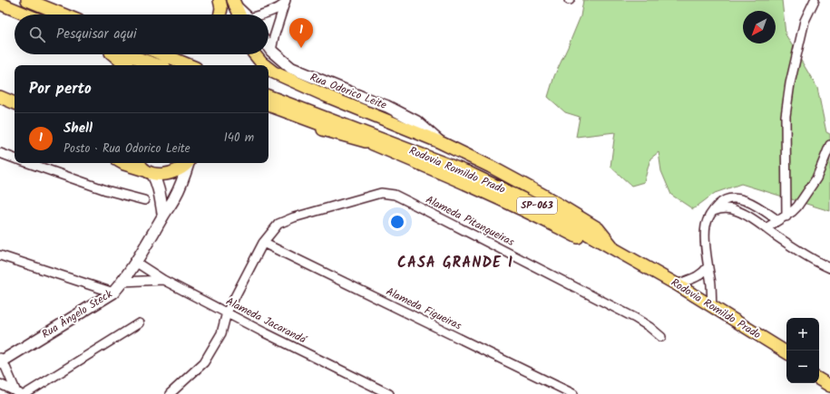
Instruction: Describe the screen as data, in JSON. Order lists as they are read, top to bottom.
{
  "streets": {
    "main road": [
      "Rua Odorico Leite",
      "Rodovia Romildo Prado",
      "SP-063",
      "Rua Ângelo Steck"
    ],
    "street": ["Alameda Pitangueiras", "Alameda Figueiras", "Alameda Jacarandá"]
  },
  "crossings": [
    ["Alameda Pitangueiras", "Alameda Figueiras"],
    ["Alameda Pitangueiras", "Alameda Jacarandá"],
    ["Rua Ângelo Steck", "Alameda Jacarandá"]
  ],
  "districts": ["CASA GRANDE I"],
  "north": "bottom left",
  "page": {
    "search": "Pesquisar aqui",
    "pins": "1",
    "heading": "Por perto",
    "list": [
      {
        "mark": "1",
        "name": "Shell",
        "note": "Posto · Rua Odorico Leite",
        "value": "140 m"
      }
    ],
    "map_buttons": ["+", "−"]
  }
}
